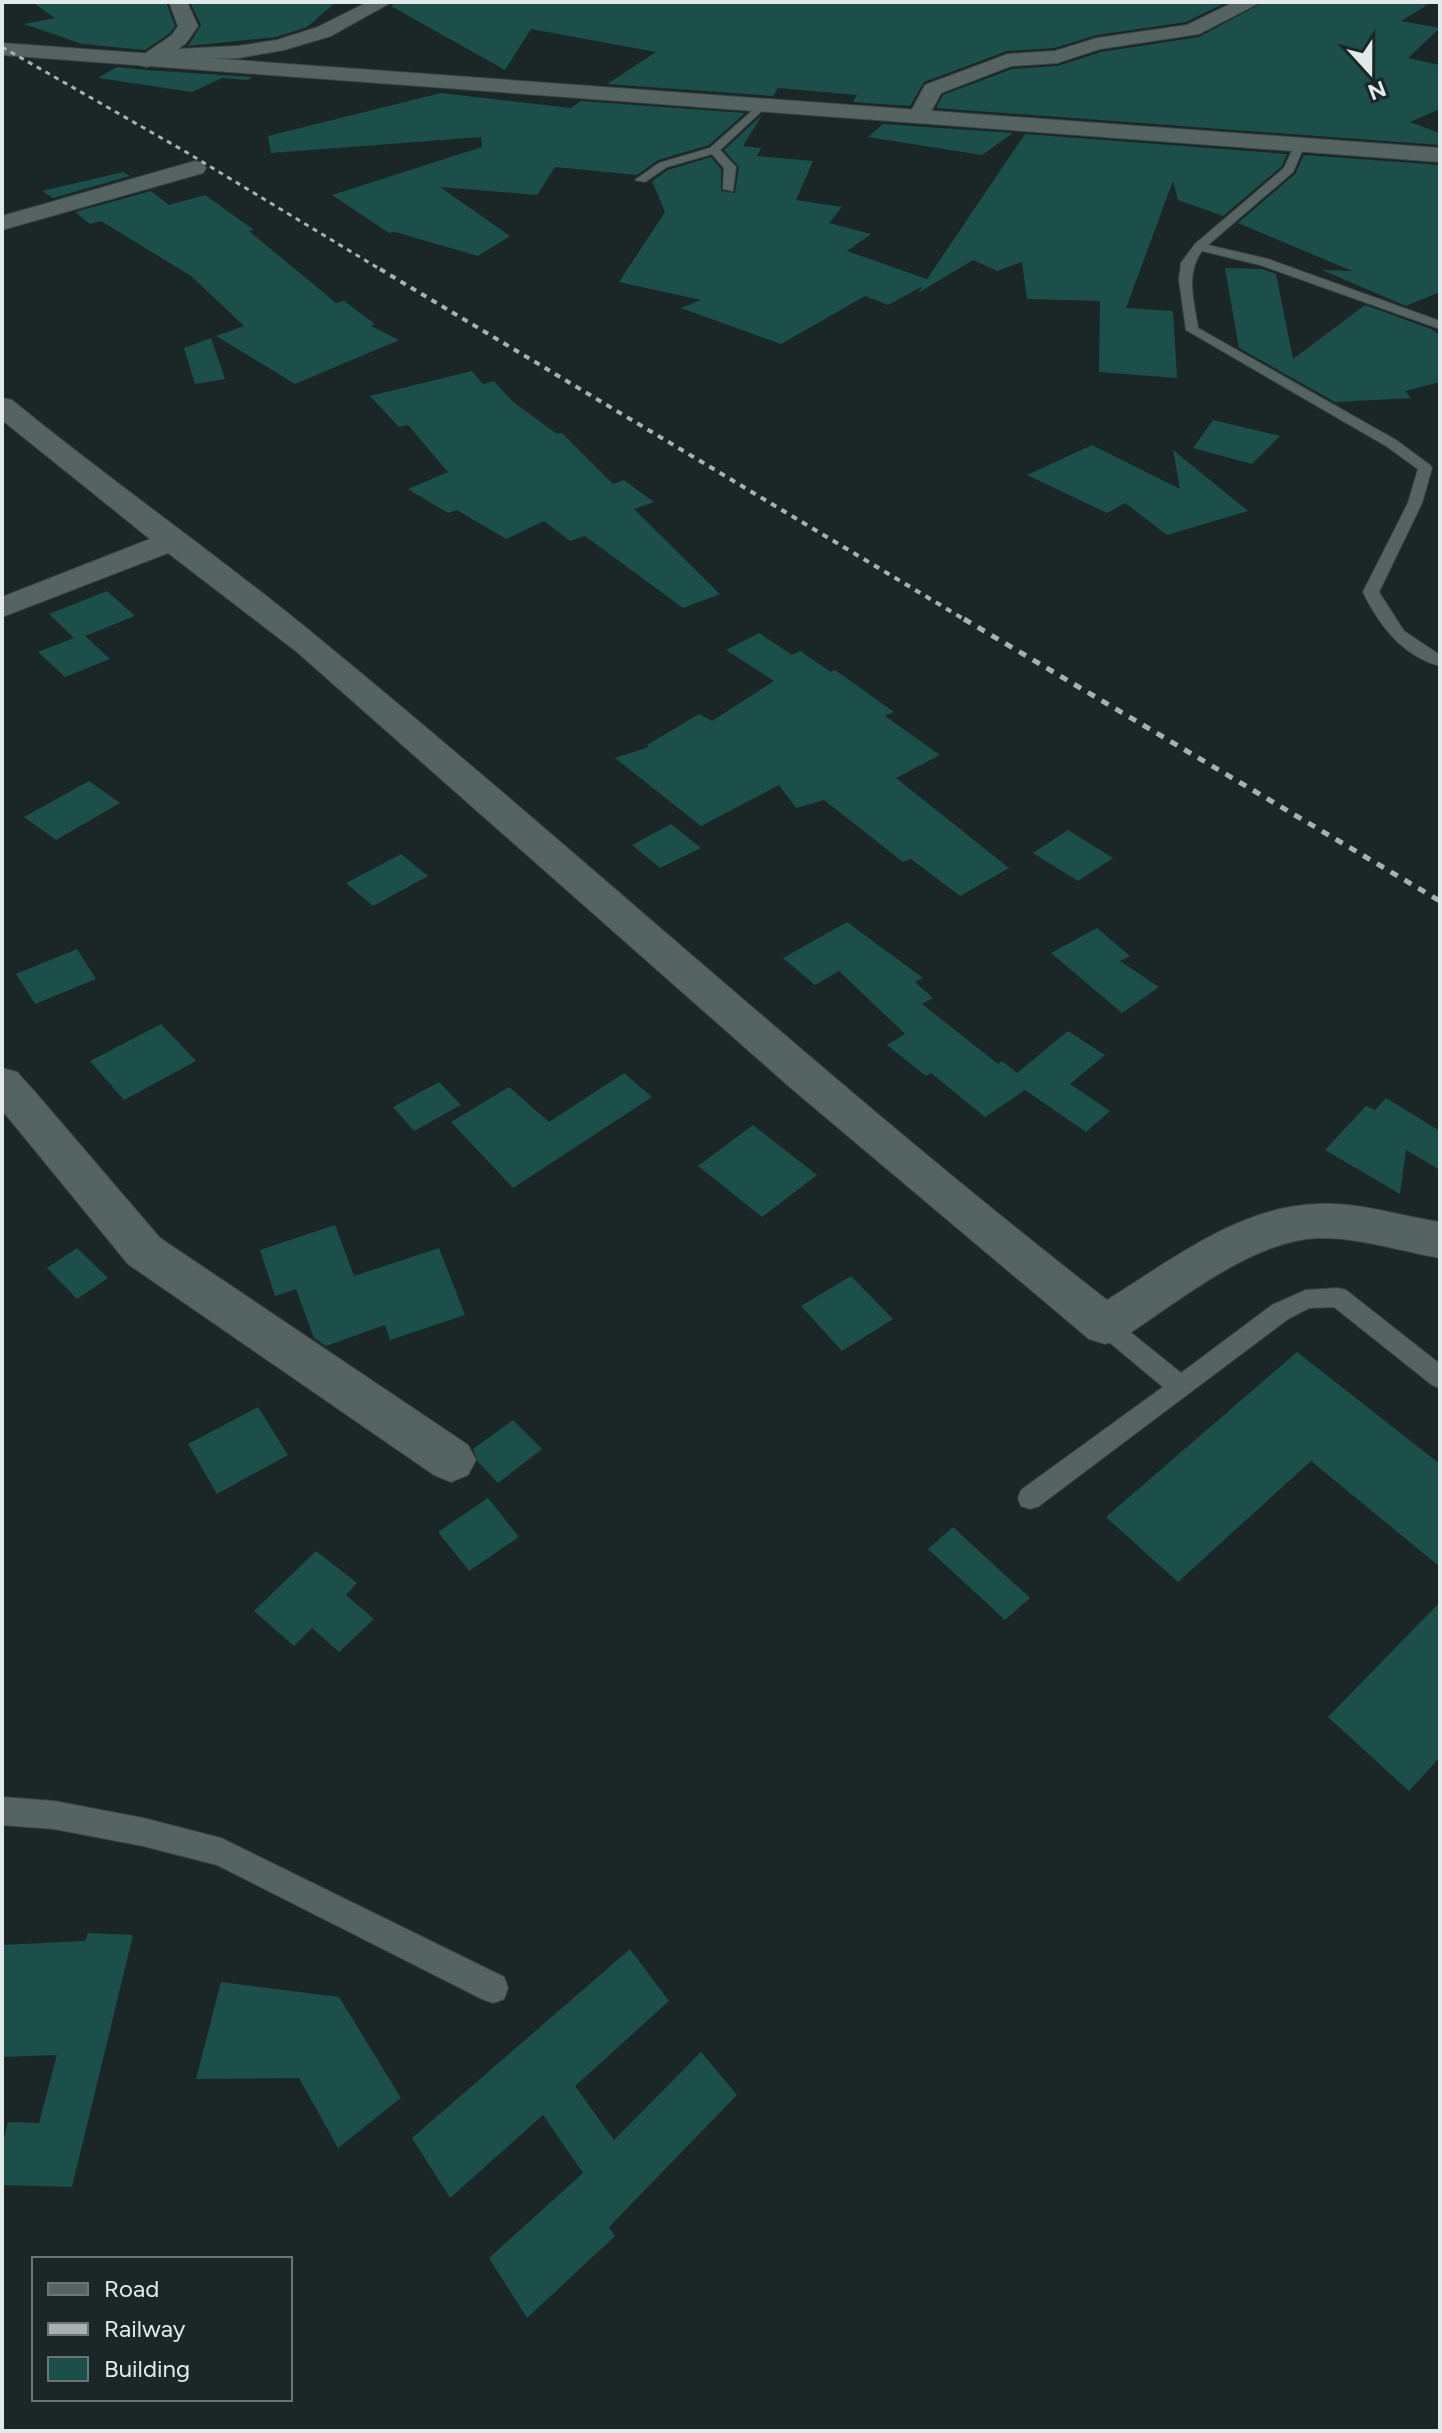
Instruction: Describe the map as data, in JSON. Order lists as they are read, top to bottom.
{
  "legend": ["Road", "Railway", "Building"],
  "north": "bottom"
}
